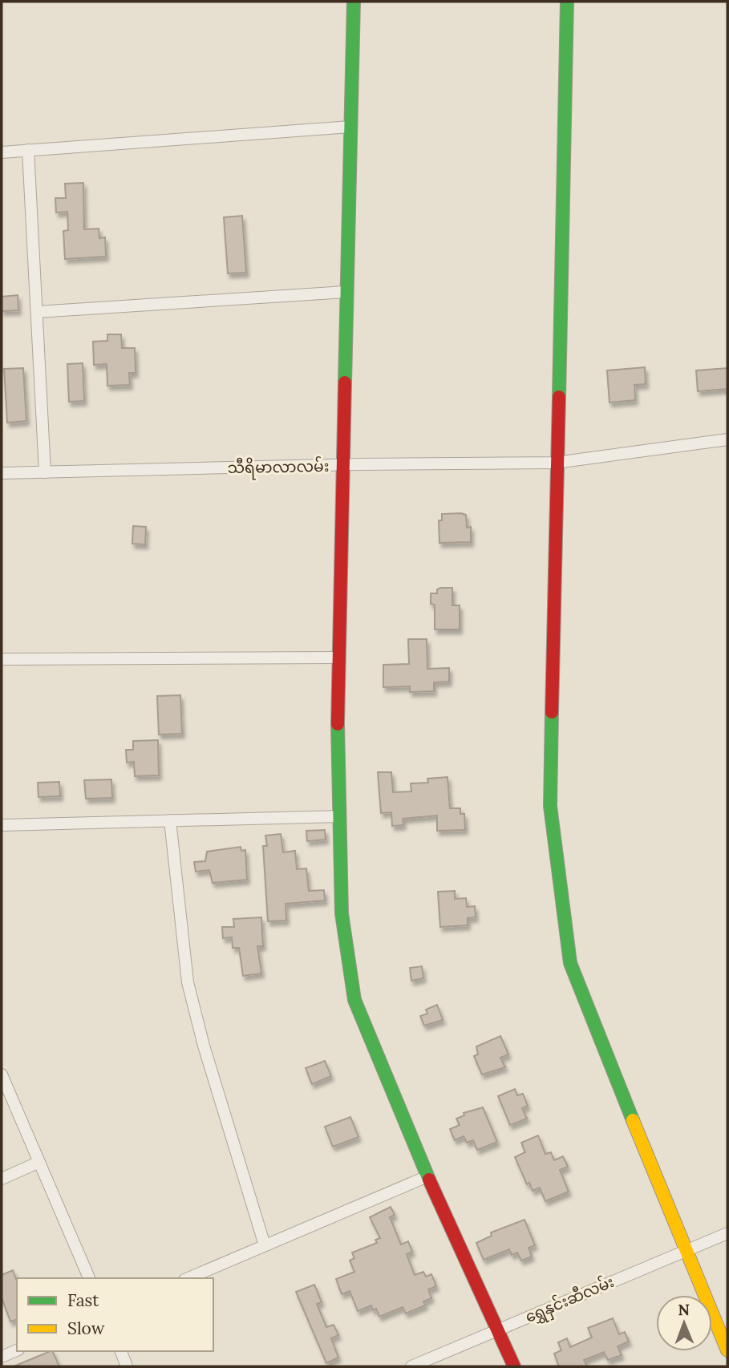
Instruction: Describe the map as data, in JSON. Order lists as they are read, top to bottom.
{
  "streets": {
    "street": ["သီရိမာလာလမ်း", "ရွှေနှင်းဆီလမ်း"]
  },
  "legend": ["Fast", "Slow"],
  "north": "top"
}
